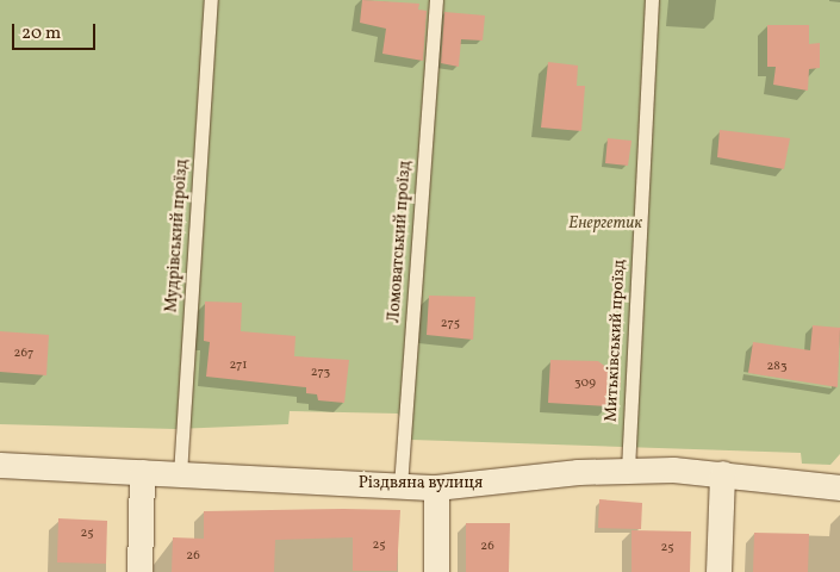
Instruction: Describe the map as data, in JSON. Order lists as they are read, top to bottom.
{
  "streets": {
    "street": ["Різдвяна вулиця"],
    "lane": ["Мудрівський проїзд", "Ломоватський проїзд", "Митьківський проїзд"]
  },
  "crossings": [
    ["Мудрівський проїзд", "Різдвяна вулиця"],
    ["Ломоватський проїзд", "Різдвяна вулиця"],
    ["Митьківський проїзд", "Різдвяна вулиця"]
  ],
  "parks": ["Енергетик"],
  "house_numbers": [
    "275",
    "267",
    "271",
    "283",
    "273",
    "309",
    "25",
    "25",
    "26",
    "25",
    "26"
  ],
  "scale_bar": "20 m"
}
